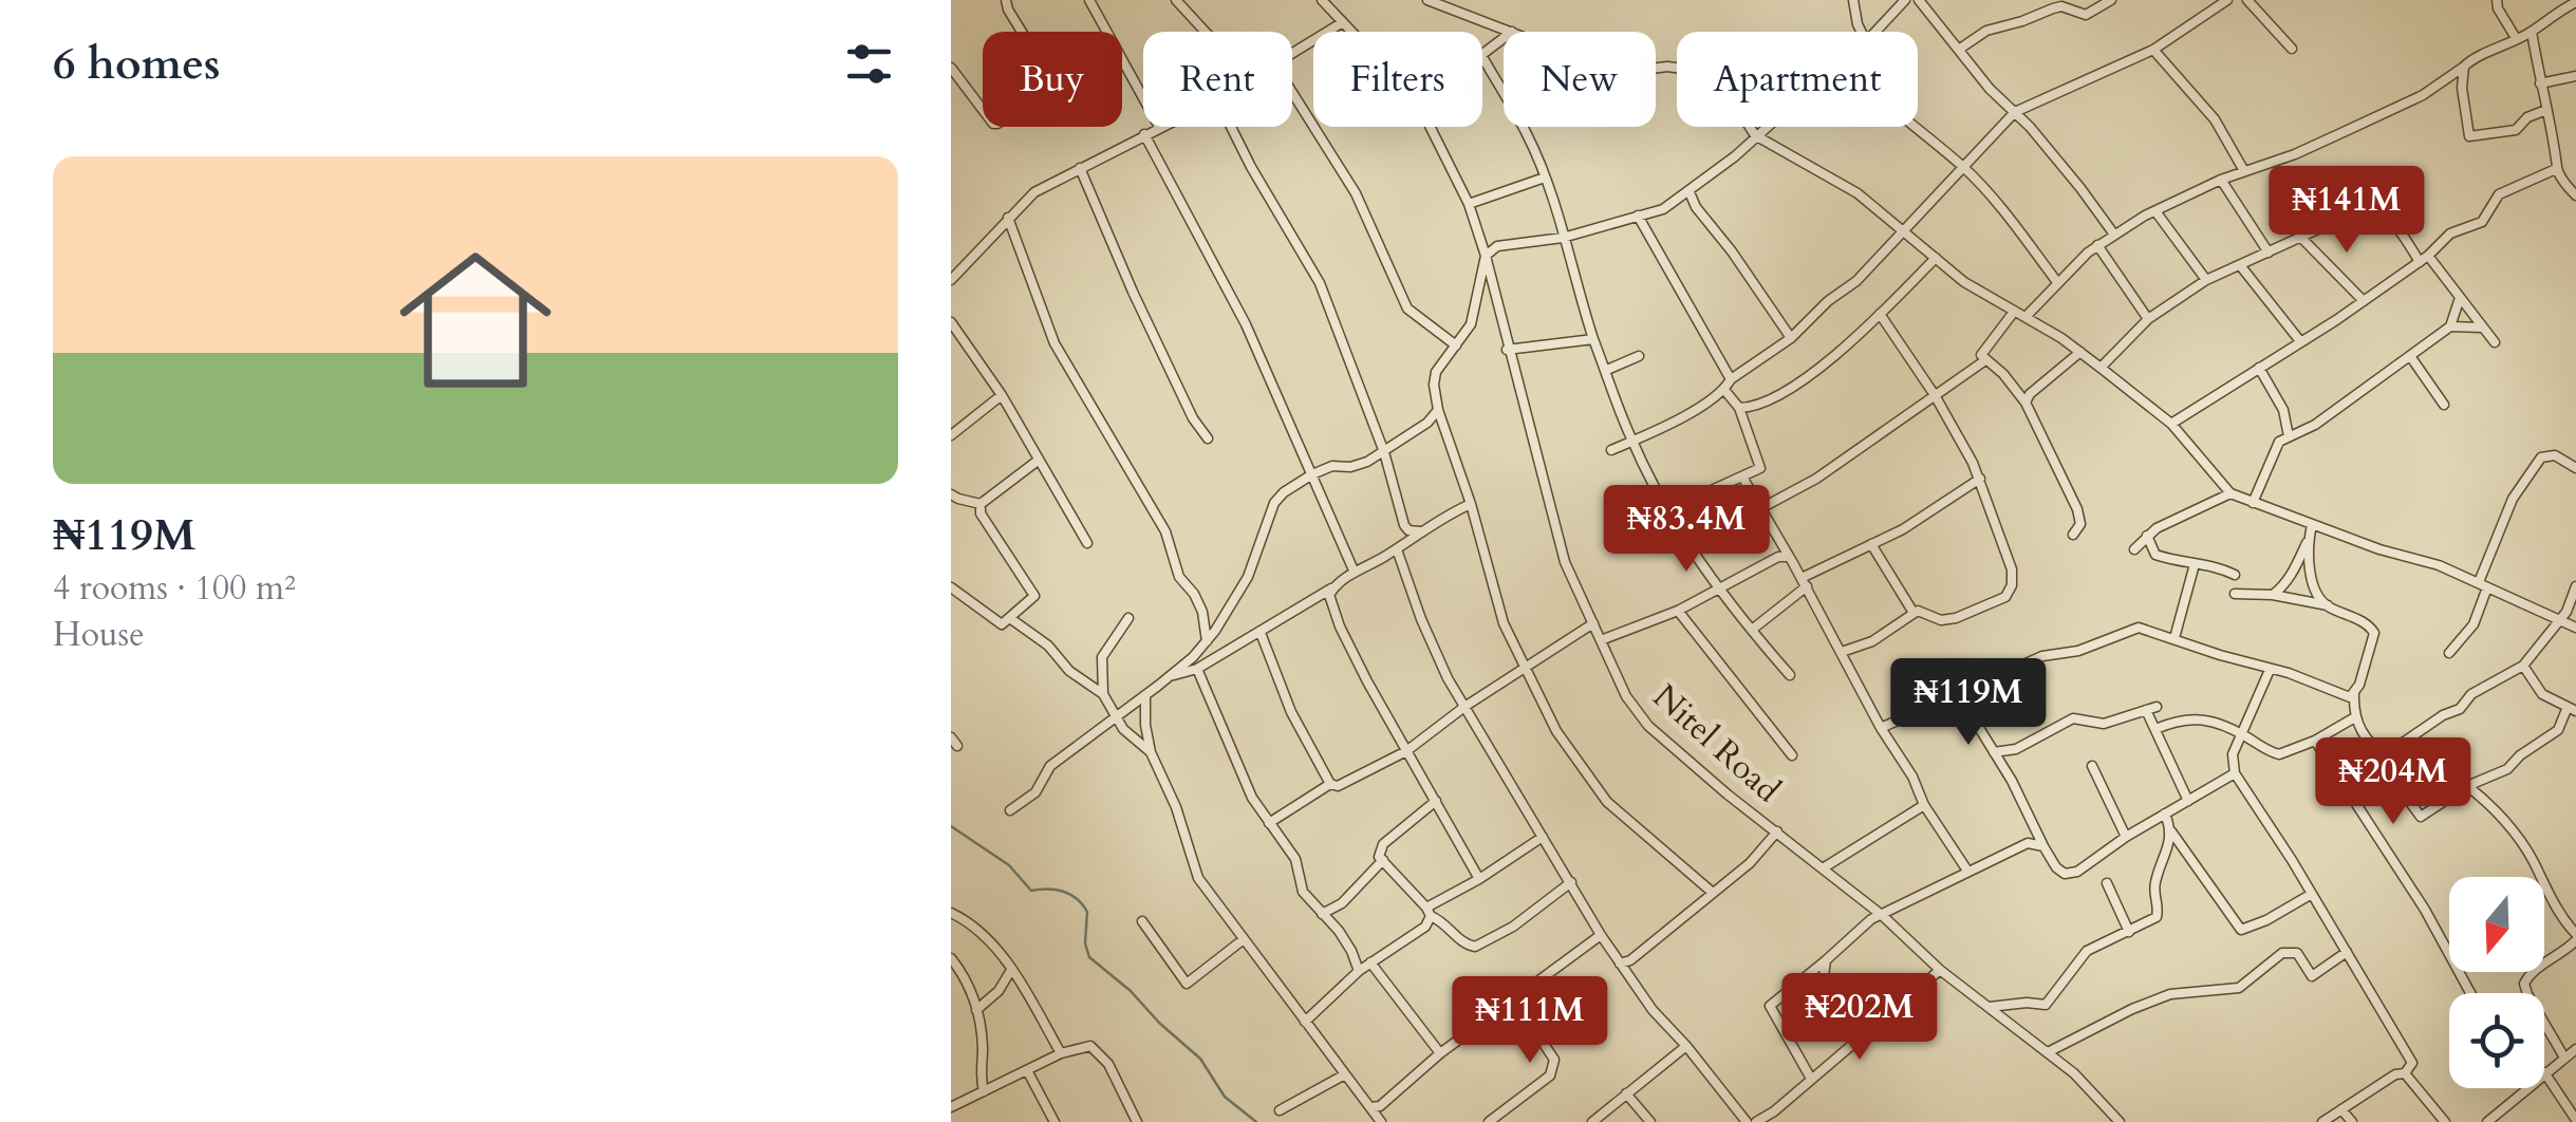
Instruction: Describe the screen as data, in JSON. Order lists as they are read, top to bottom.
{
  "streets": {
    "street": ["Nitel Road"]
  },
  "north": "bottom",
  "page": {
    "heading": "6 homes",
    "chip": [
      "Buy",
      "Rent",
      "Filters",
      "New",
      "Apartment"
    ],
    "list": [
      {
        "name": "₦119M",
        "note": "4 rooms · 100 m² · House"
      }
    ],
    "price": [
      "₦141M",
      "₦83.4M",
      "₦119M",
      "₦204M",
      "₦202M",
      "₦111M"
    ]
  }
}
